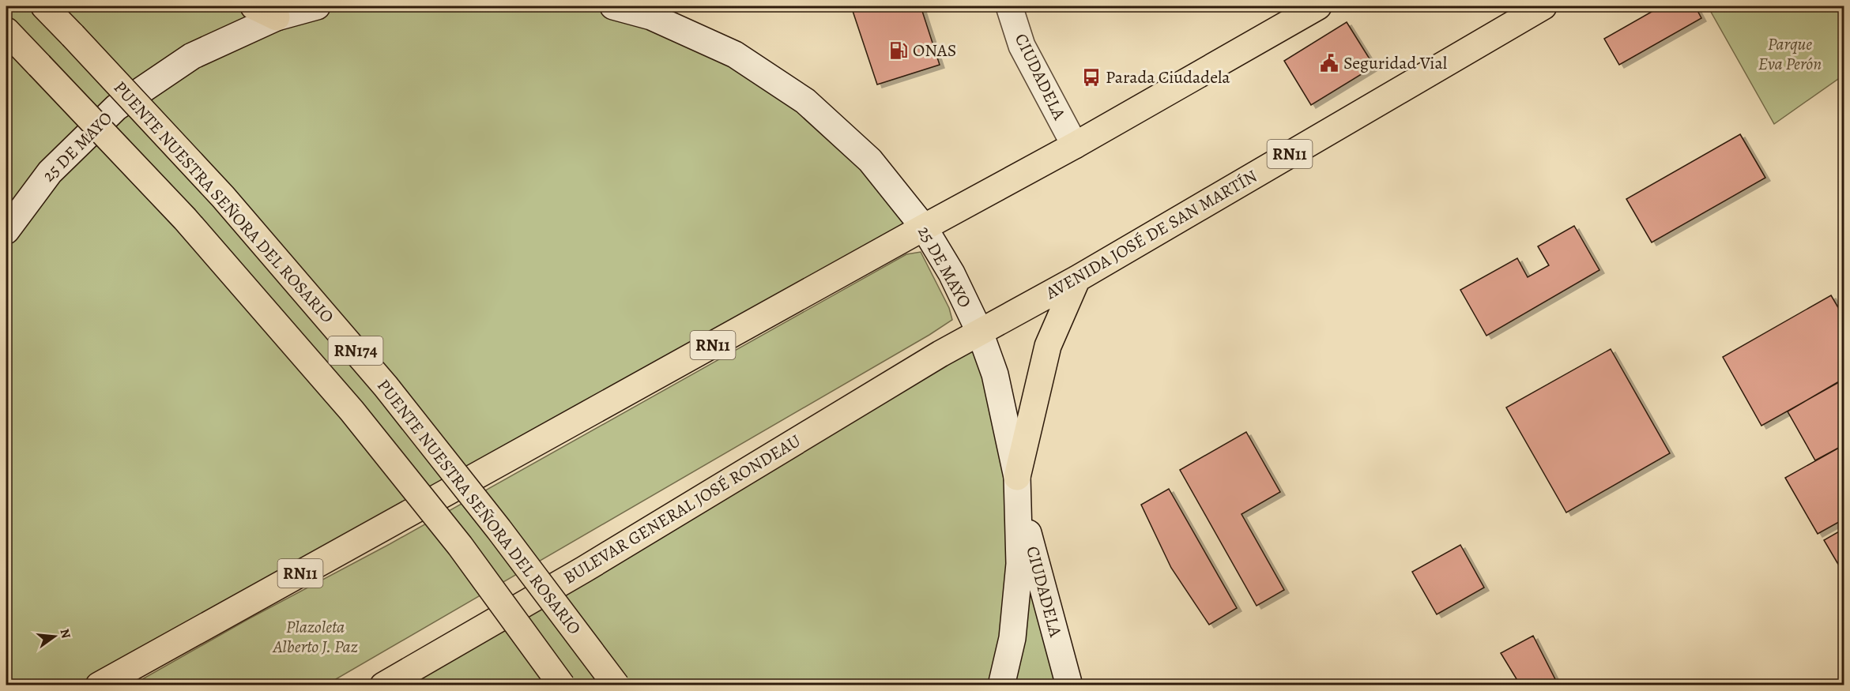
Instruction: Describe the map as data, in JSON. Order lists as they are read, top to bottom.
{
  "streets": {
    "main road": [
      "CIUDADELA",
      "25 DE MAYO",
      "RN11",
      "PUENTE NUESTRA SEÑORA DEL ROSARIO",
      "AVENIDA JOSÉ DE SAN MARTÍN",
      "RN174",
      "BULEVAR GENERAL JOSÉ RONDEAU"
    ]
  },
  "crossings": [
    ["CIUDADELA", "25 DE MAYO"],
    ["CIUDADELA", "RN11"],
    ["25 DE MAYO", "RN11"],
    ["25 DE MAYO", "AVENIDA JOSÉ DE SAN MARTÍN"],
    ["25 DE MAYO", "BULEVAR GENERAL JOSÉ RONDEAU"],
    ["AVENIDA JOSÉ DE SAN MARTÍN", "BULEVAR GENERAL JOSÉ RONDEAU"]
  ],
  "parks": ["Parque Eva Perón", "Plazoleta Alberto J. Paz"],
  "places": {
    "fuel station": ["ONAS"],
    "public building": ["Seguridad Vial"],
    "bus stop": ["Parada Ciudadela"]
  },
  "north": "right"
}
